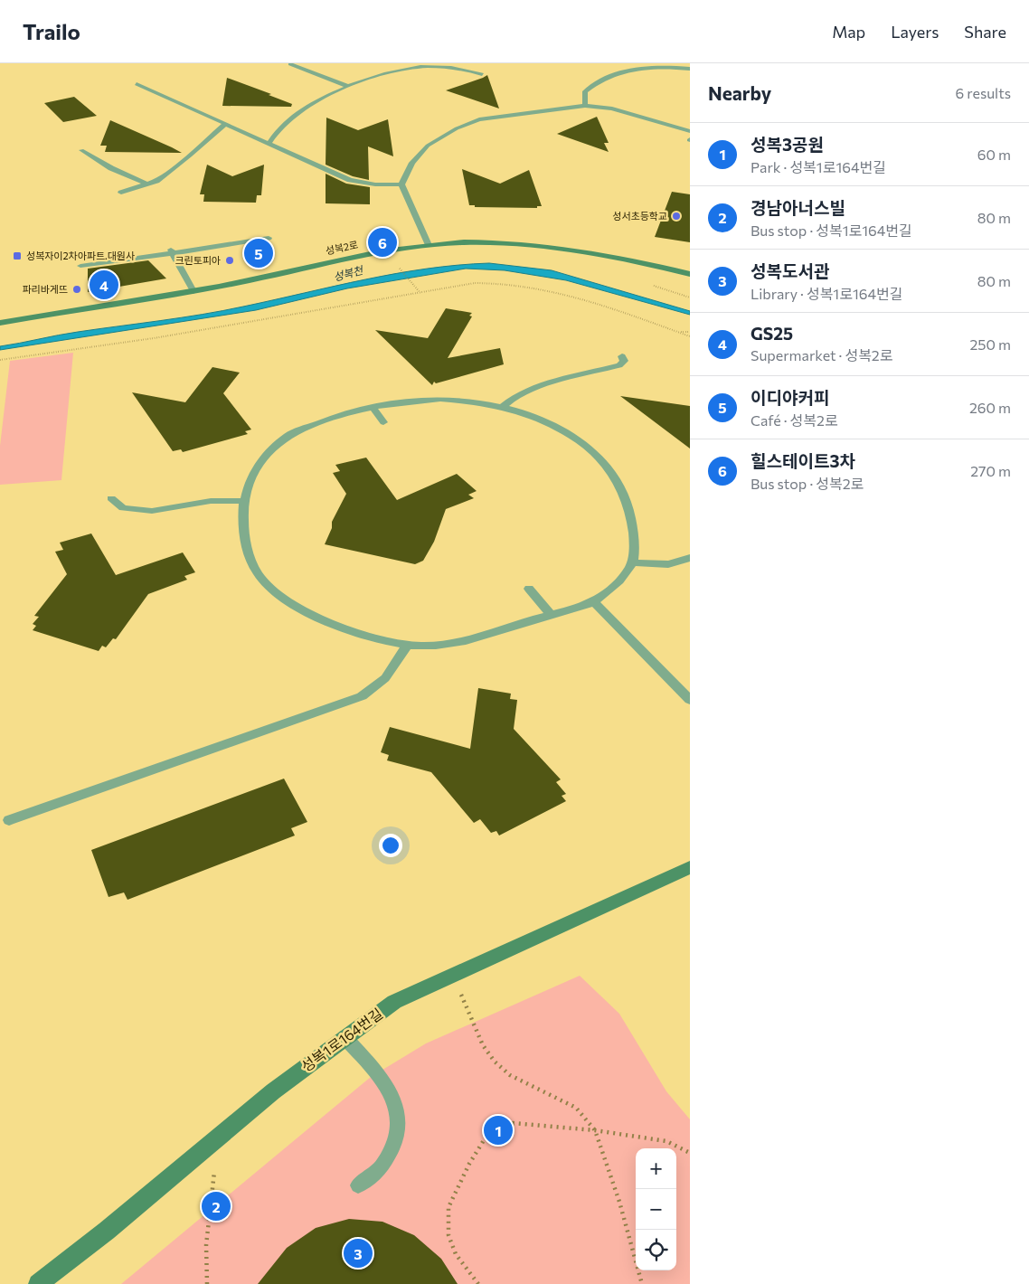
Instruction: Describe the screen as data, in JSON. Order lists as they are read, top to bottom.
{
  "streets": {
    "street": ["성복2로", "성복1로164번길"]
  },
  "water": ["성복천"],
  "places": {
    "other": ["성서초등학교", "크린토피아", "파리바게뜨"],
    "transit": ["성복자이2차아파트.대원사"]
  },
  "page": {
    "header": "Trailo",
    "nav": ["Map", "Layers", "Share"],
    "heading": ["Nearby", "6 results"],
    "list": [
      {
        "mark": "1",
        "name": "성복3공원",
        "note": "Park · 성복1로164번길",
        "value": "60 m"
      },
      {
        "mark": "2",
        "name": "경남아너스빌",
        "note": "Bus stop · 성복1로164번길",
        "value": "80 m"
      },
      {
        "mark": "3",
        "name": "성복도서관",
        "note": "Library · 성복1로164번길",
        "value": "80 m"
      },
      {
        "mark": "4",
        "name": "GS25",
        "note": "Supermarket · 성복2로",
        "value": "250 m"
      },
      {
        "mark": "5",
        "name": "이디야커피",
        "note": "Café · 성복2로",
        "value": "260 m"
      },
      {
        "mark": "6",
        "name": "힐스테이트3차",
        "note": "Bus stop · 성복2로",
        "value": "270 m"
      }
    ],
    "pins": [
      "6",
      "5",
      "4",
      "1",
      "2",
      "3"
    ],
    "map_buttons": ["+", "−"]
  }
}
